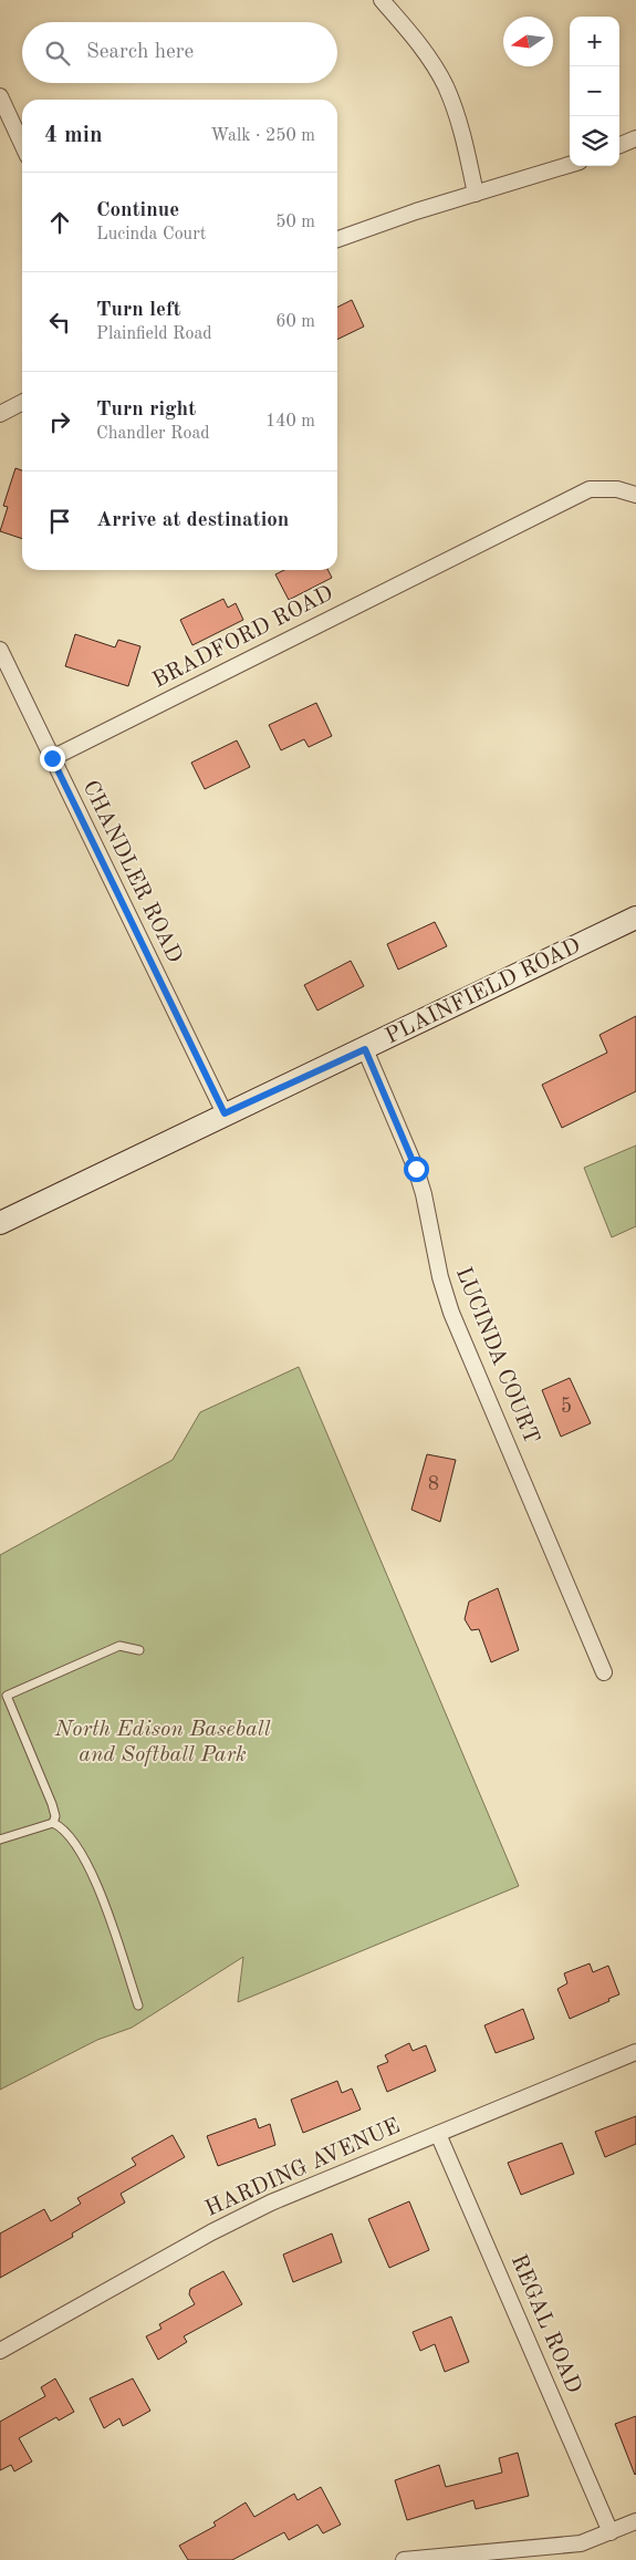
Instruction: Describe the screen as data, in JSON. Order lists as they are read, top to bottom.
{
  "streets": {
    "street": [
      "BRADFORD ROAD",
      "CHANDLER ROAD",
      "PLAINFIELD ROAD",
      "LUCINDA COURT",
      "HARDING AVENUE",
      "REGAL ROAD"
    ]
  },
  "crossings": [
    ["BRADFORD ROAD", "CHANDLER ROAD"],
    ["CHANDLER ROAD", "PLAINFIELD ROAD"],
    ["PLAINFIELD ROAD", "LUCINDA COURT"],
    ["HARDING AVENUE", "REGAL ROAD"]
  ],
  "parks": ["North Edison Baseball and Softball Park"],
  "house_numbers": ["5", "8"],
  "north": "left",
  "page": {
    "map_buttons": ["+", "−"],
    "search": "Search here",
    "heading": ["4 min", "Walk · 250 m"],
    "list": [
      ["Continue", "Lucinda Court", "50 m"],
      ["Turn left", "Plainfield Road", "60 m"],
      ["Turn right", "Chandler Road", "140 m"],
      "Arrive at destination"
    ]
  }
}
